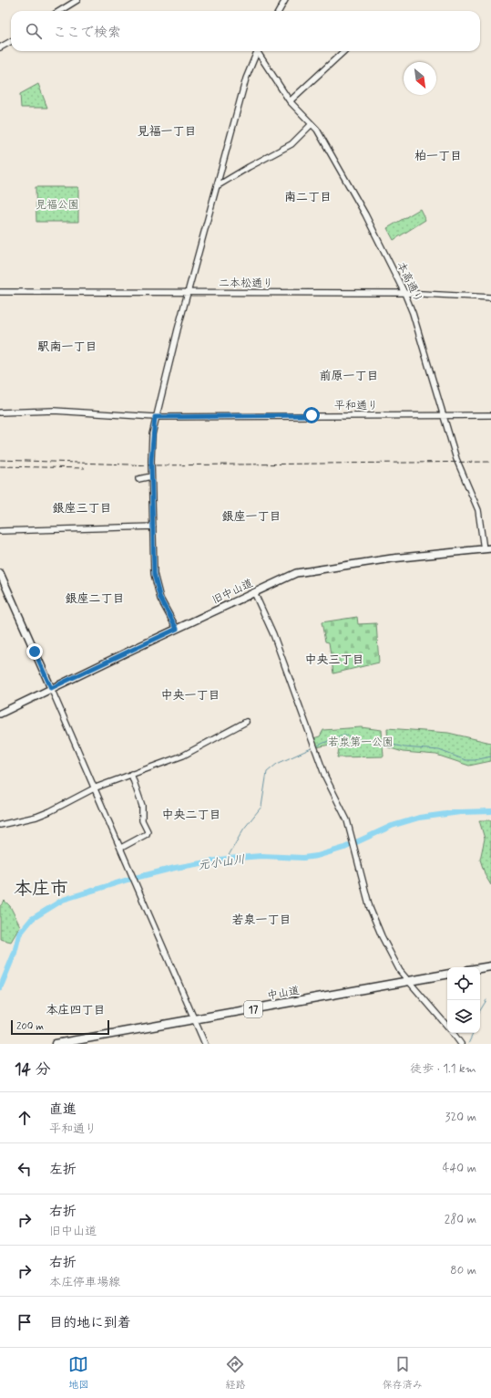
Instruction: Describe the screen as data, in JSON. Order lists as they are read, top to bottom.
{
  "streets": {
    "highway": ["中山道", "17"],
    "main road": ["旧中山道"],
    "street": ["本高通り", "二本松通り", "平和通り"]
  },
  "crossings": [
    ["本高通り", "二本松通り"],
    ["本高通り", "平和通り"],
    ["本高通り", "旧中山道"]
  ],
  "districts": [
    "見福一丁目",
    "柏一丁目",
    "南二丁目",
    "駅南一丁目",
    "前原一丁目",
    "銀座三丁目",
    "銀座一丁目",
    "銀座二丁目",
    "中央三丁目",
    "中央一丁目",
    "中央二丁目",
    "本庄市",
    "若泉一丁目",
    "本庄四丁目"
  ],
  "water": ["元小山川"],
  "parks": ["見福公園", "若泉第一公園"],
  "scale_bar": "200 m",
  "north": "bottom right",
  "page": {
    "search": "ここで検索",
    "scale": "200 m",
    "heading": ["14 分", "徒歩 · 1.1 km"],
    "list": [
      ["直進", "平和通り", "320 m"],
      ["左折", "440 m"],
      ["右折", "旧中山道", "280 m"],
      ["右折", "本庄停車場線", "80 m"],
      "目的地に到着"
    ],
    "nav": ["地図", "経路", "保存済み"]
  }
}
